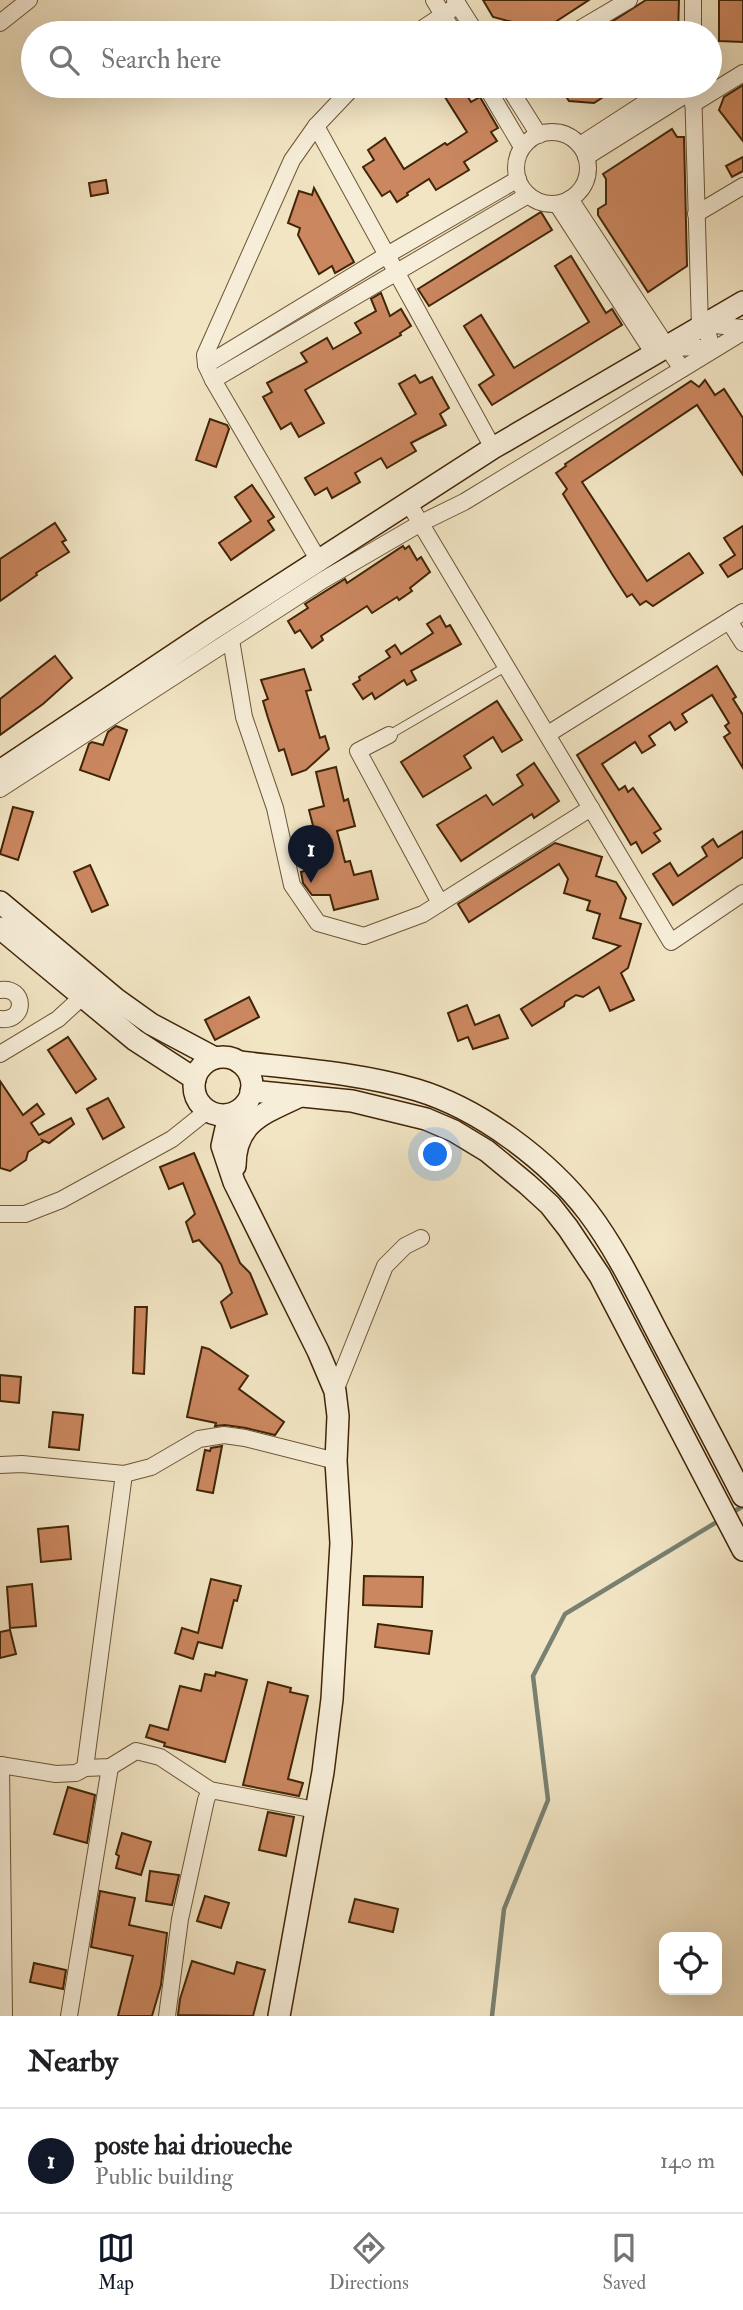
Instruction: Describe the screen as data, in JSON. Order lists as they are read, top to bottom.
{
  "page": {
    "search": "Search here",
    "pins": "1",
    "heading": "Nearby",
    "list": [
      {
        "mark": "1",
        "name": "poste hai drioueche",
        "note": "Public building",
        "value": "140 m"
      }
    ],
    "nav": ["Map", "Directions", "Saved"]
  }
}
